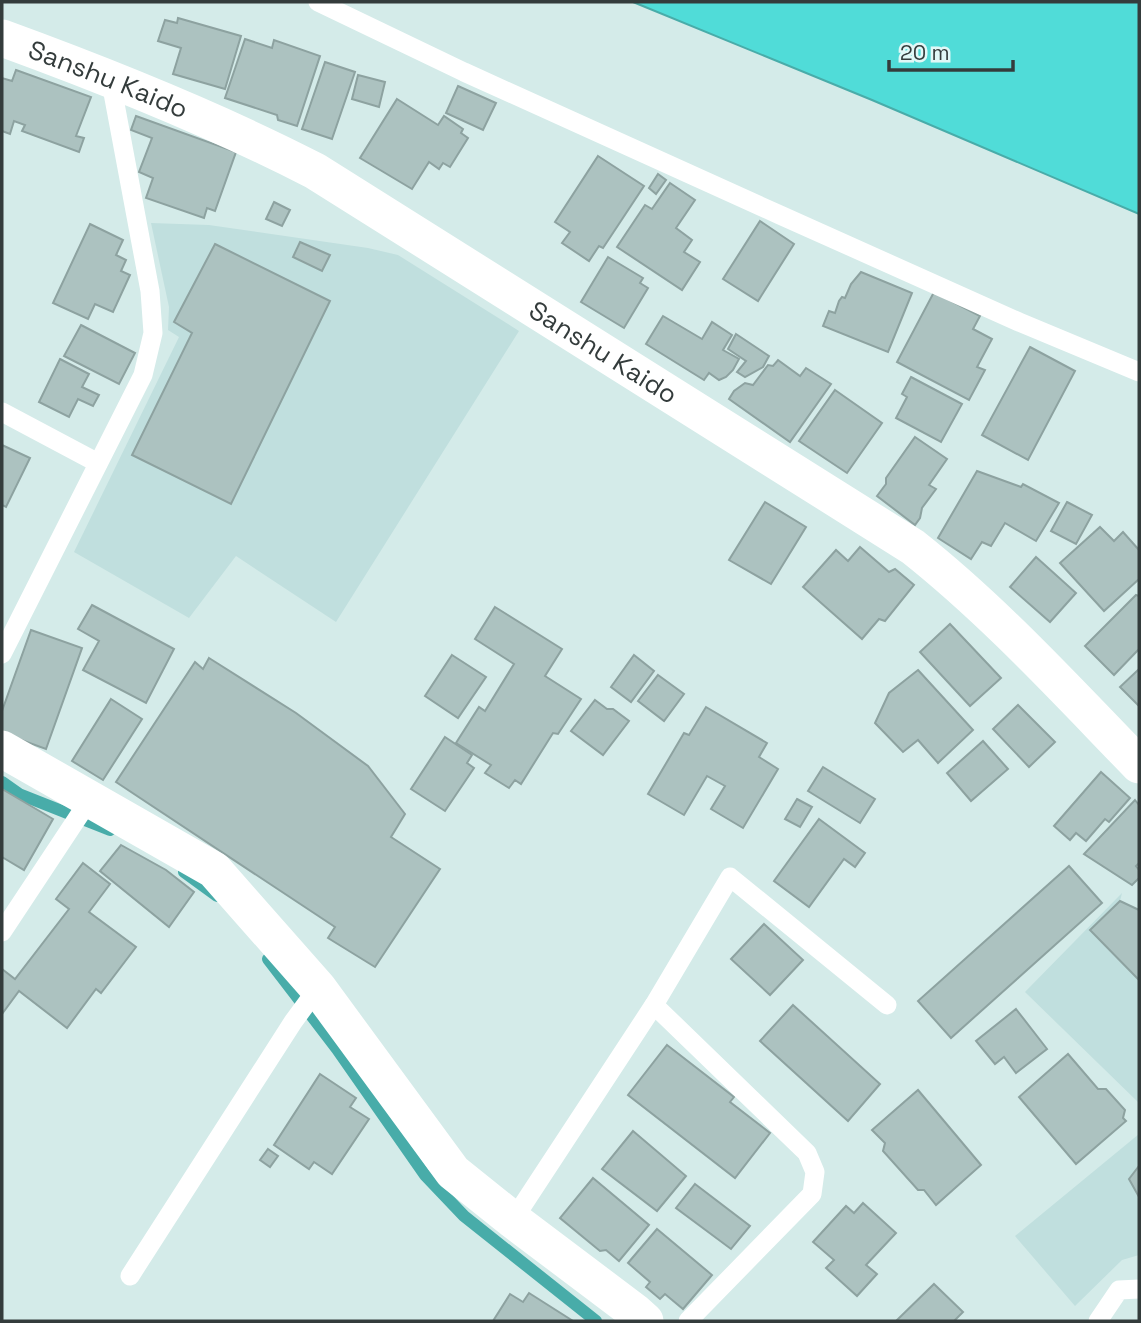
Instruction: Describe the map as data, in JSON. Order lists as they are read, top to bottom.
{
  "streets": {
    "street": ["Sanshu Kaido"]
  },
  "scale_bar": "20 m"
}
